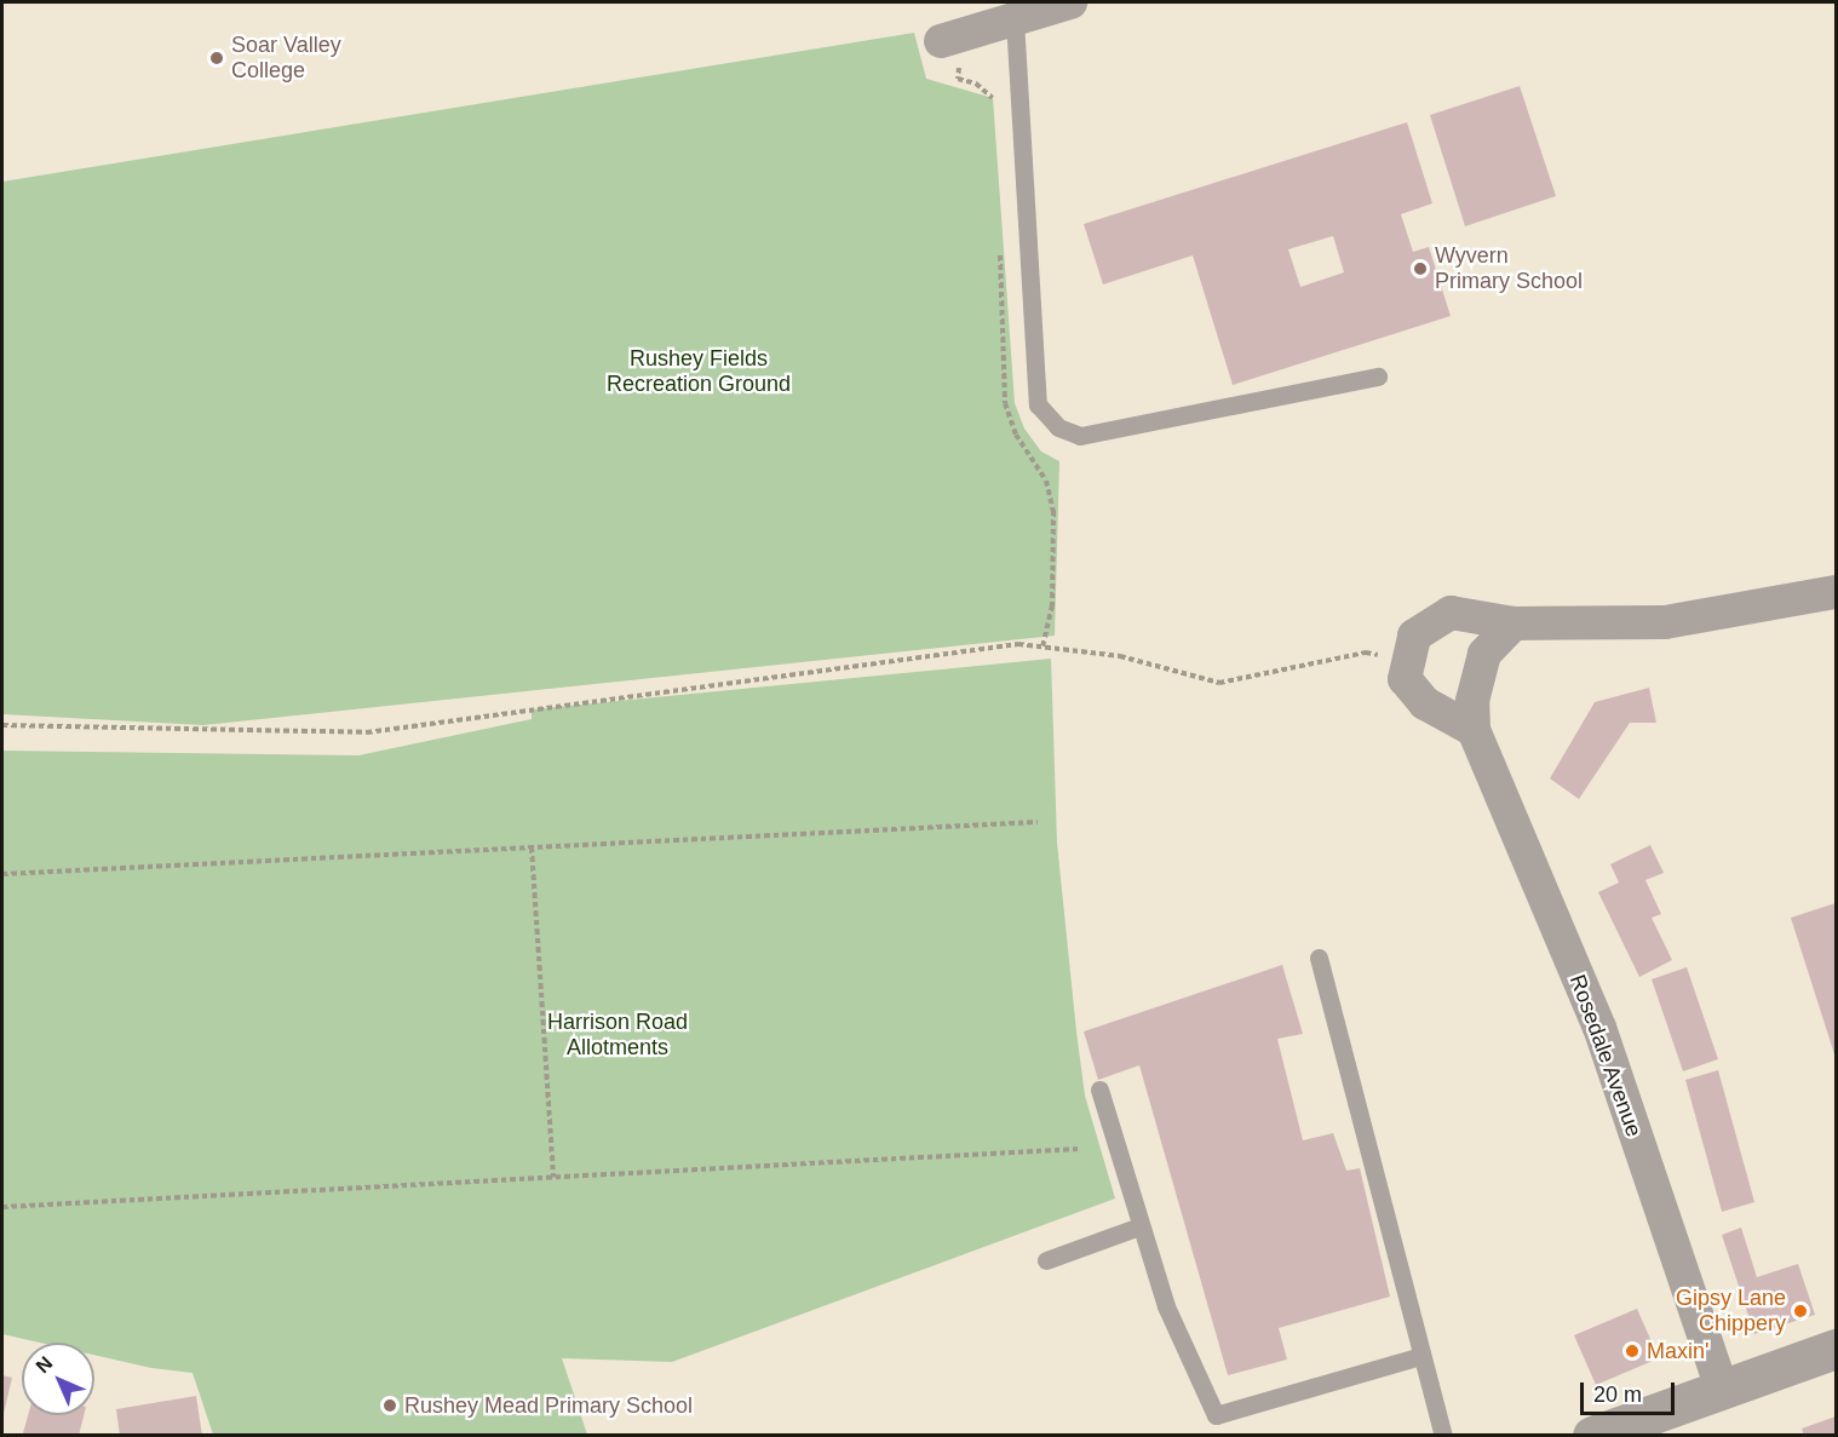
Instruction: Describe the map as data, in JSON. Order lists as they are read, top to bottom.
{
  "streets": {
    "street": ["Rosedale Avenue"]
  },
  "parks": ["Rushey Fields Recreation Ground", "Harrison Road Allotments"],
  "places": [
    "Soar Valley College",
    "Wyvern Primary School",
    "Gipsy Lane Chippery",
    "Maxin'",
    "Rushey Mead Primary School"
  ],
  "scale_bar": "20 m",
  "north": "top left"
}
